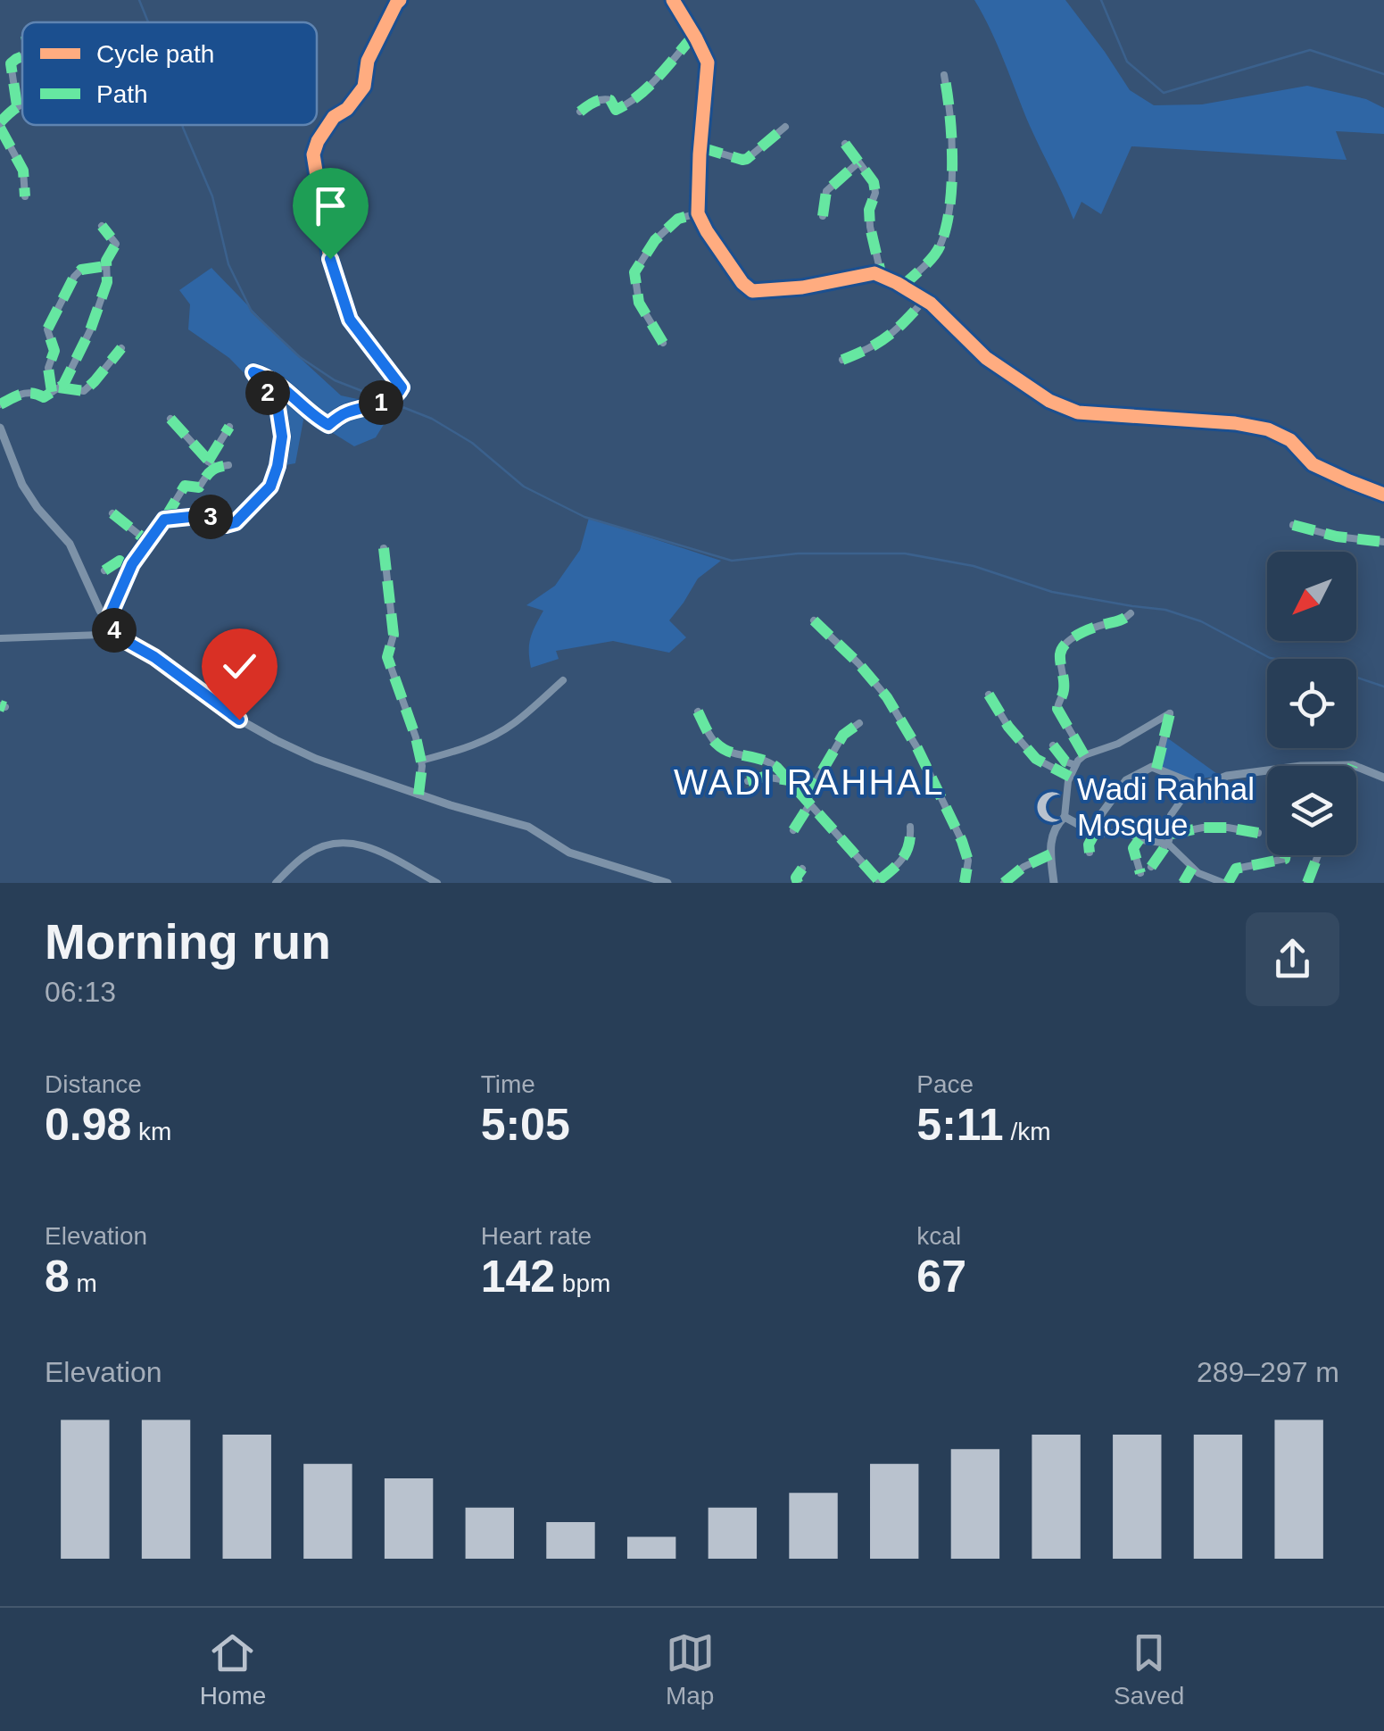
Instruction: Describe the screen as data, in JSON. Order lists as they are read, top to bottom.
{
  "districts": ["WADI RAHHAL"],
  "places": {
    "mosque": ["Wadi Rahhal Mosque"]
  },
  "legend": ["Cycle path", "Path"],
  "north": "bottom left",
  "page": {
    "pins": [
      "2",
      "1",
      "3",
      "4"
    ],
    "heading": ["Morning run", "06:13"],
    "stats": [
      ["Distance", "0.98 km"],
      ["Time", "5:05"],
      ["Pace", "5:11 /km"],
      ["Elevation", "8 m"],
      ["Heart rate", "142 bpm"],
      ["kcal", "67"]
    ],
    "chart": ["Elevation", "289–297 m"],
    "tabs": ["Home", "Map", "Saved"]
  }
}
